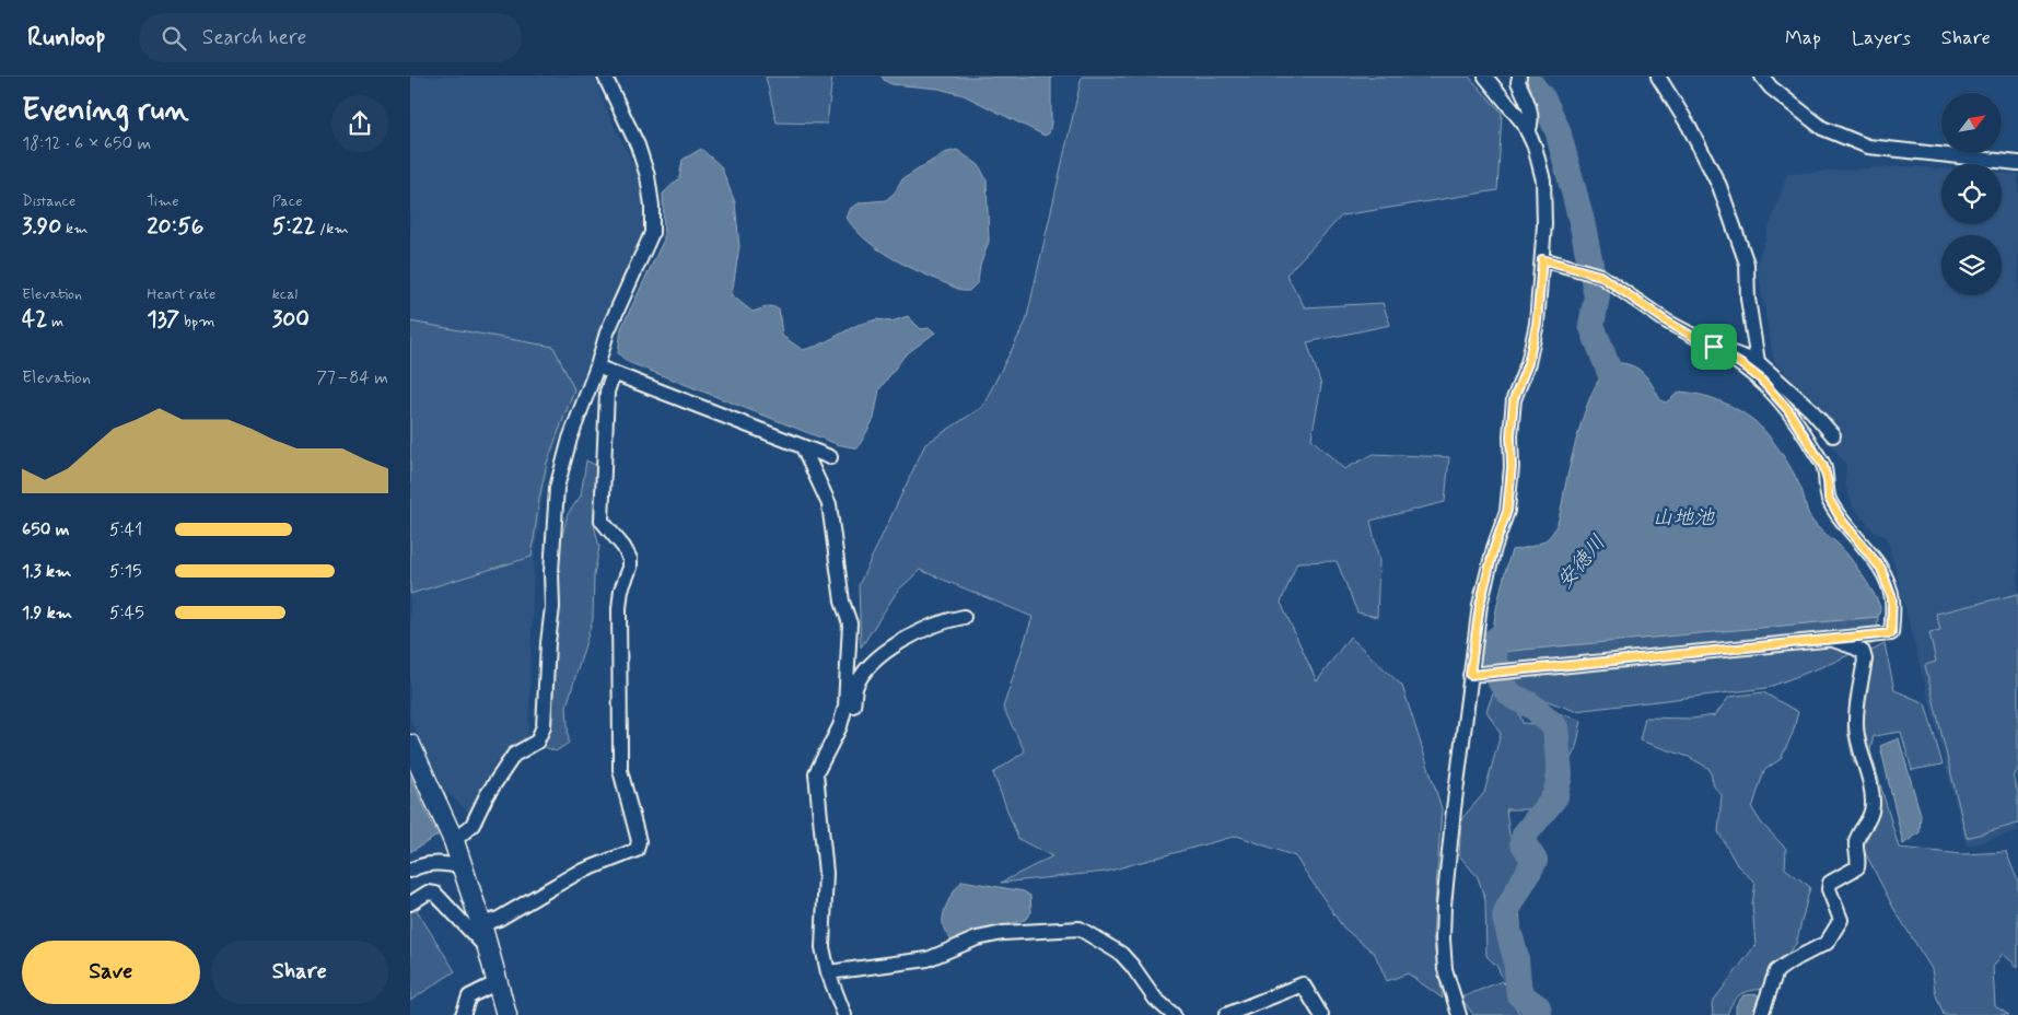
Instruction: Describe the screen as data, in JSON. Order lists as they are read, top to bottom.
{
  "water": ["山地池", "安徳川"],
  "north": "top right",
  "page": {
    "header": "Runloop",
    "search": "Search here",
    "nav": ["Map", "Layers", "Share"],
    "heading": ["Evening run", "18:12 · 6 × 650 m"],
    "stats": [
      ["Distance", "3.90 km"],
      ["Time", "20:56"],
      ["Pace", "5:22 /km"],
      ["Elevation", "42 m"],
      ["Heart rate", "137 bpm"],
      ["kcal", "300"]
    ],
    "chart": ["Elevation", "77–84 m"],
    "list": [
      {
        "name": "650 m",
        "note": "5:41"
      },
      {
        "name": "1.3 km",
        "note": "5:15"
      },
      {
        "name": "1.9 km",
        "note": "5:45"
      }
    ],
    "buttons": ["Save", "Share"]
  }
}
